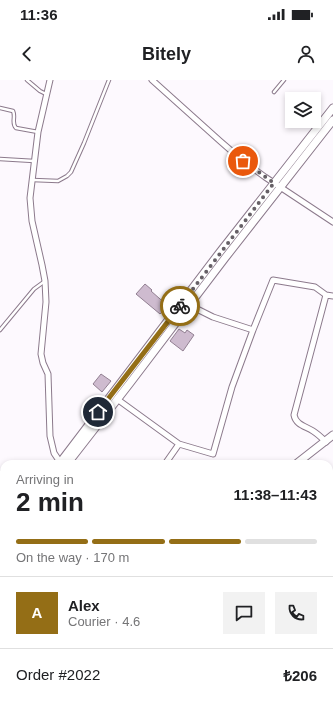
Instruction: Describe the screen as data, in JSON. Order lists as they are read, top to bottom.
{
  "page": {
    "status": "11:36",
    "header": "Bitely",
    "heading": ["2 min", "Arriving in", "11:38–11:43"],
    "panel": [
      "Alex",
      "Courier · 4.6",
      "Order #2022",
      "₺206"
    ],
    "bar": "On the way · 170 m",
    "round": "A"
  }
}
